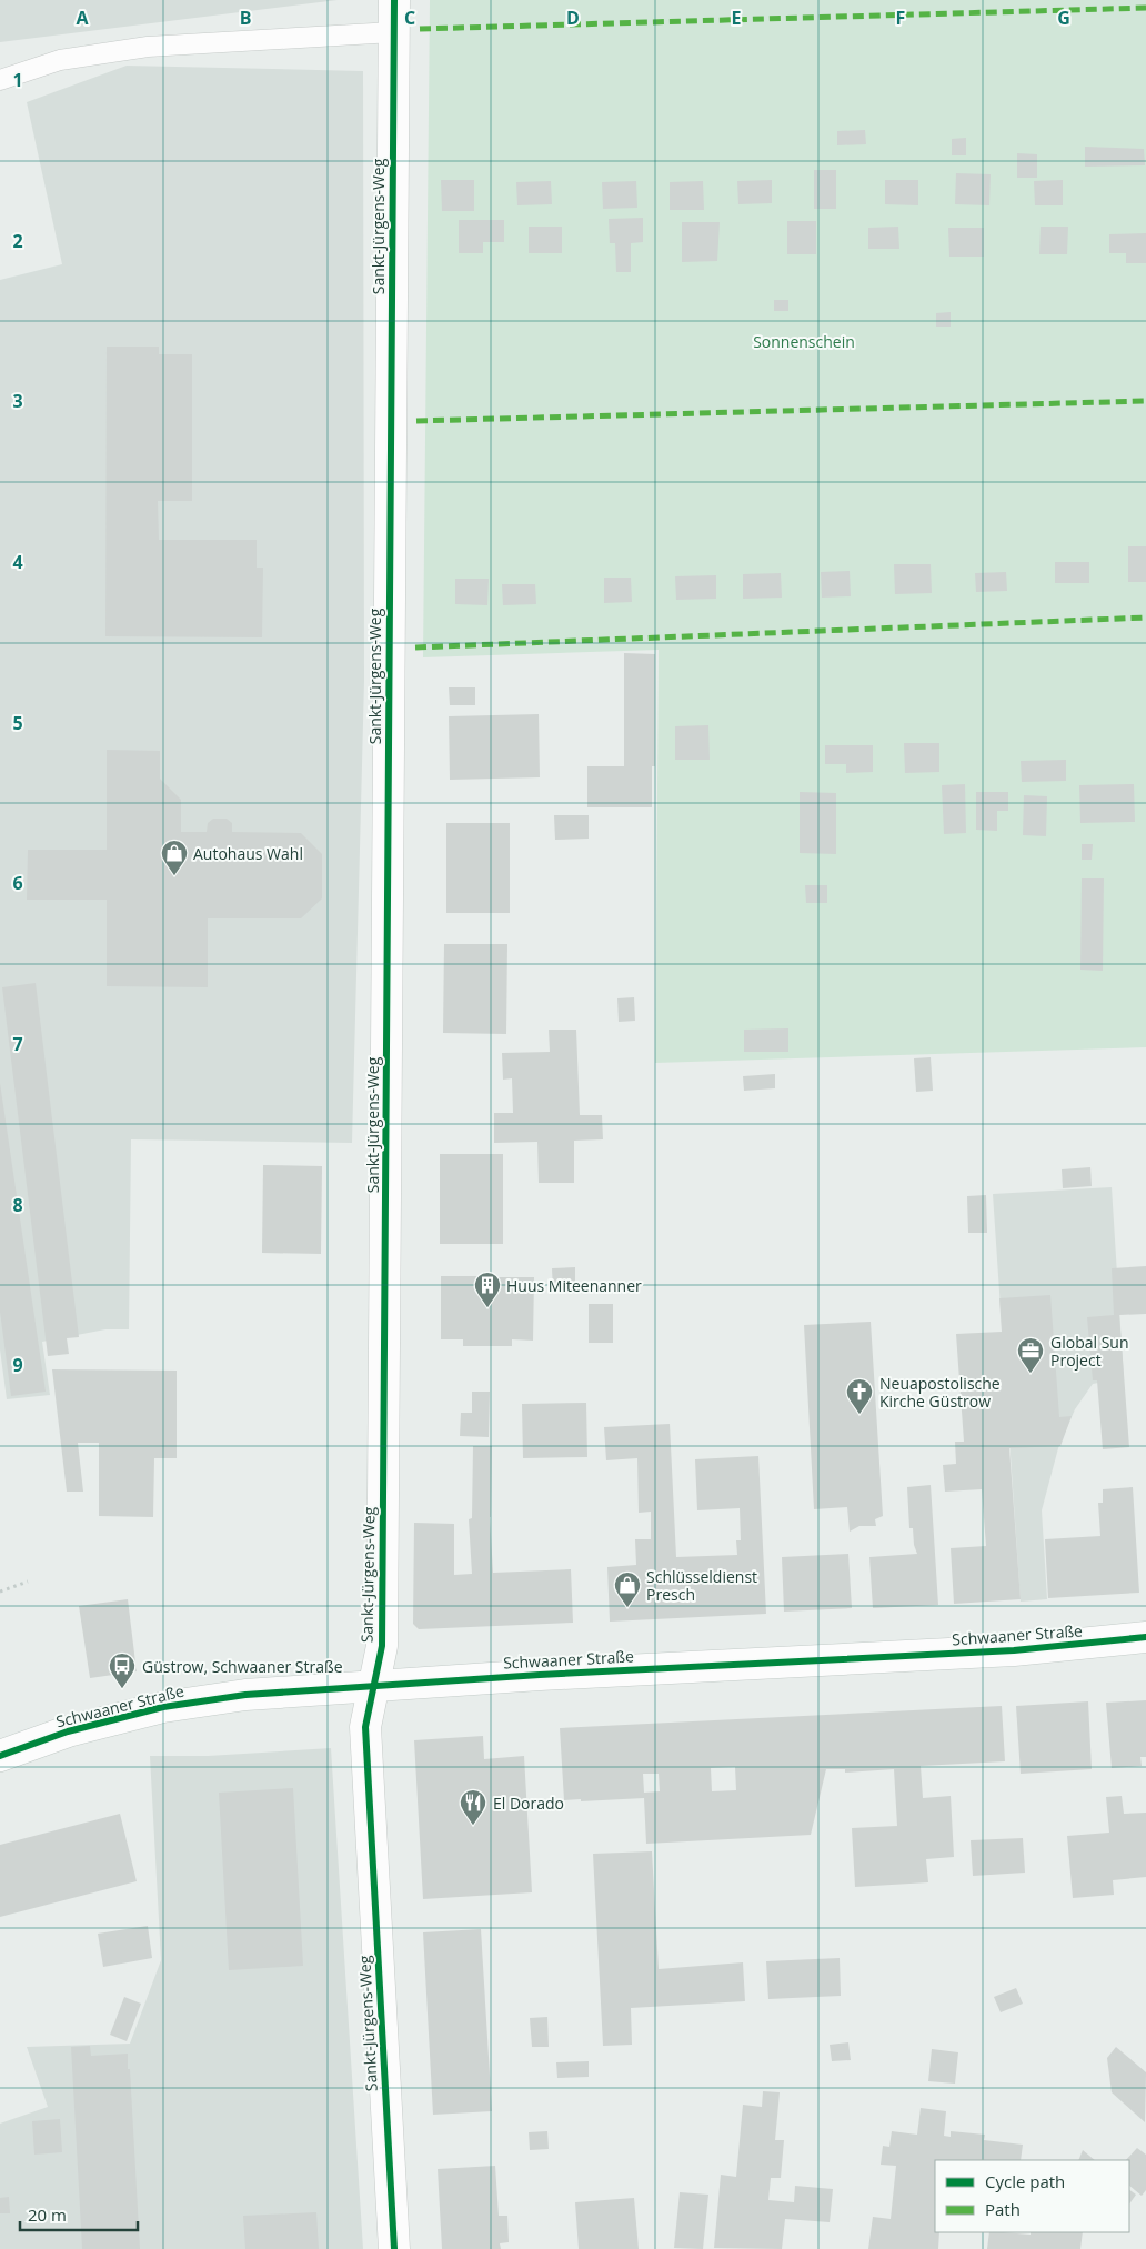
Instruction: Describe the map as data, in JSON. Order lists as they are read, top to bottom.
{
  "streets": {
    "street": ["Sankt-Jürgens-Weg", "Schwaaner Straße"]
  },
  "crossings": [
    ["Sankt-Jürgens-Weg", "Schwaaner Straße"]
  ],
  "parks": ["Sonnenschein"],
  "places": {
    "shop": ["Autohaus Wahl", "Schlüsseldienst Presch"],
    "building": ["Huus Miteenanner"],
    "office": ["Global Sun Project"],
    "church": ["Neuapostolische Kirche Güstrow"],
    "bus stop": ["Güstrow, Schwaaner Straße"],
    "restaurant": ["El Dorado"]
  },
  "legend": ["Cycle path", "Path"],
  "scale_bar": "20 m",
  "grid": {
    "columns": [
      "A",
      "B",
      "C",
      "D",
      "E",
      "F",
      "G"
    ],
    "rows": [
      "1",
      "2",
      "3",
      "4",
      "5",
      "6",
      "7",
      "8",
      "9"
    ]
  }
}
